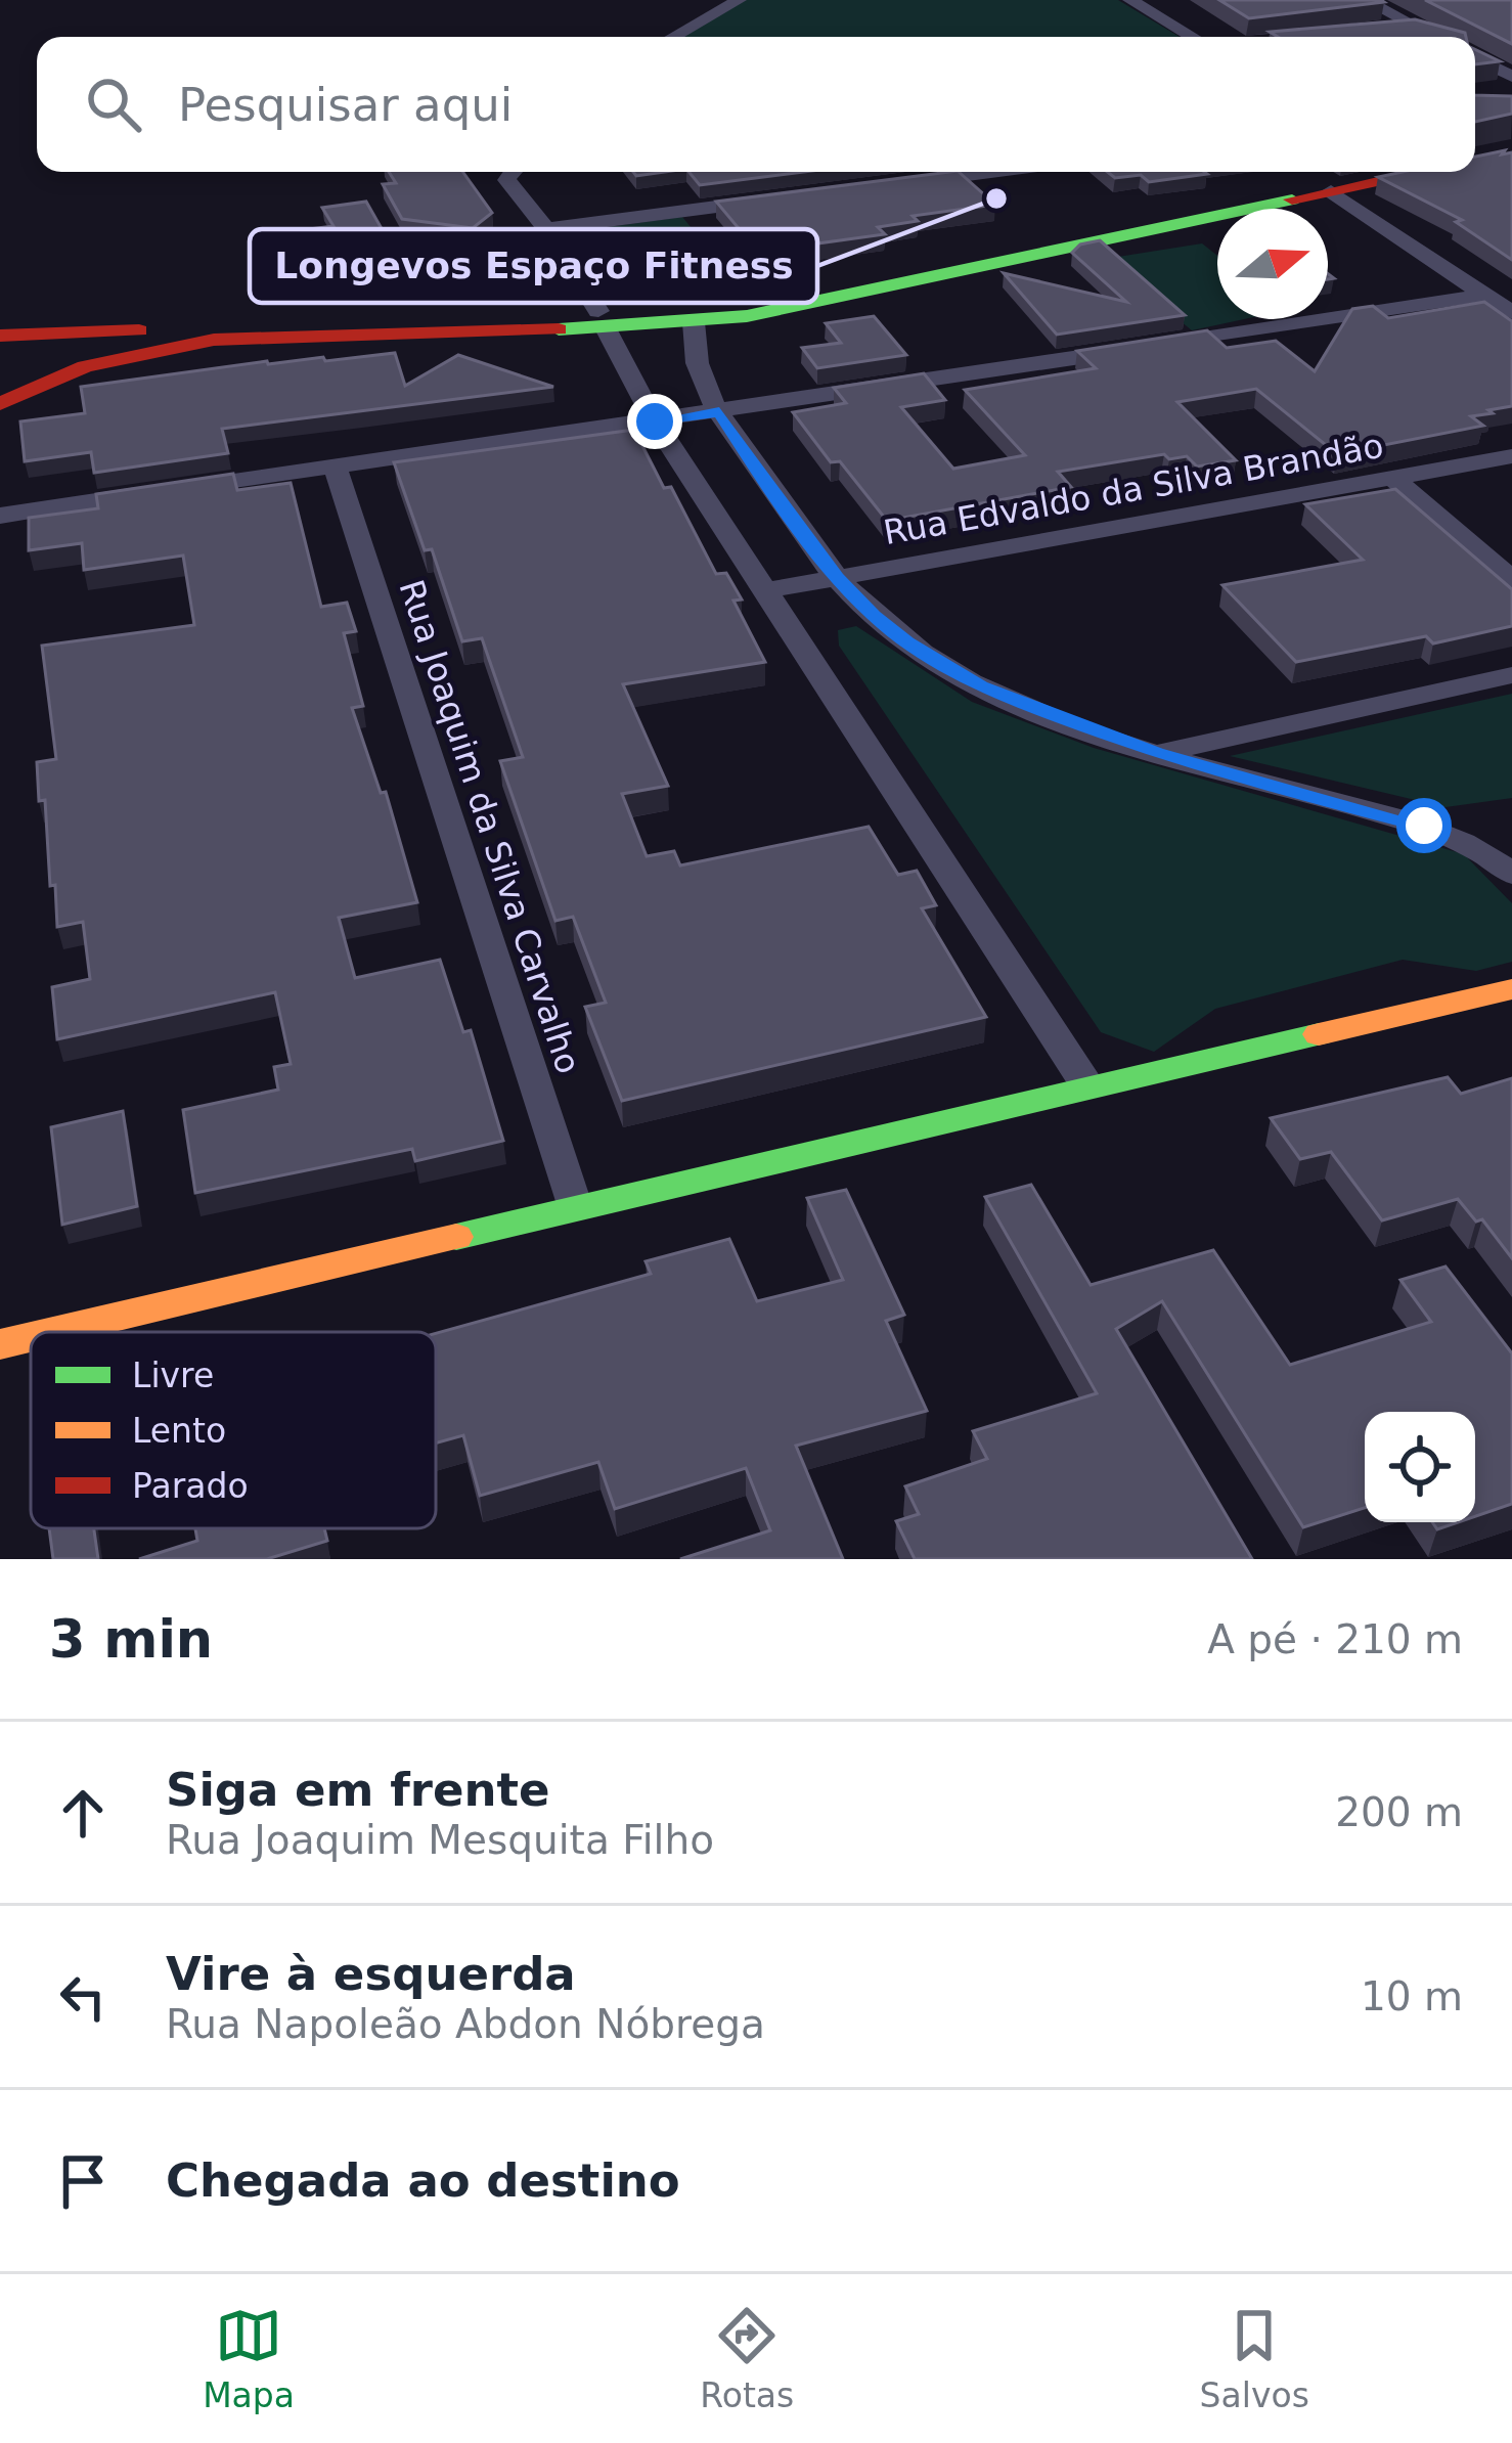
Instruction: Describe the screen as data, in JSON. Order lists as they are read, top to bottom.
{
  "streets": {
    "street": ["Rua Edvaldo da Silva Brandão", "Rua Joaquim da Silva Carvalho"]
  },
  "places": ["Longevos Espaço Fitness"],
  "legend": ["Livre", "Lento", "Parado"],
  "north": "right",
  "page": {
    "search": "Pesquisar aqui",
    "heading": ["3 min", "A pé · 210 m"],
    "list": [
      ["Siga em frente", "Rua Joaquim Mesquita Filho", "200 m"],
      ["Vire à esquerda", "Rua Napoleão Abdon Nóbrega", "10 m"],
      "Chegada ao destino"
    ],
    "nav": ["Mapa", "Rotas", "Salvos"]
  }
}
